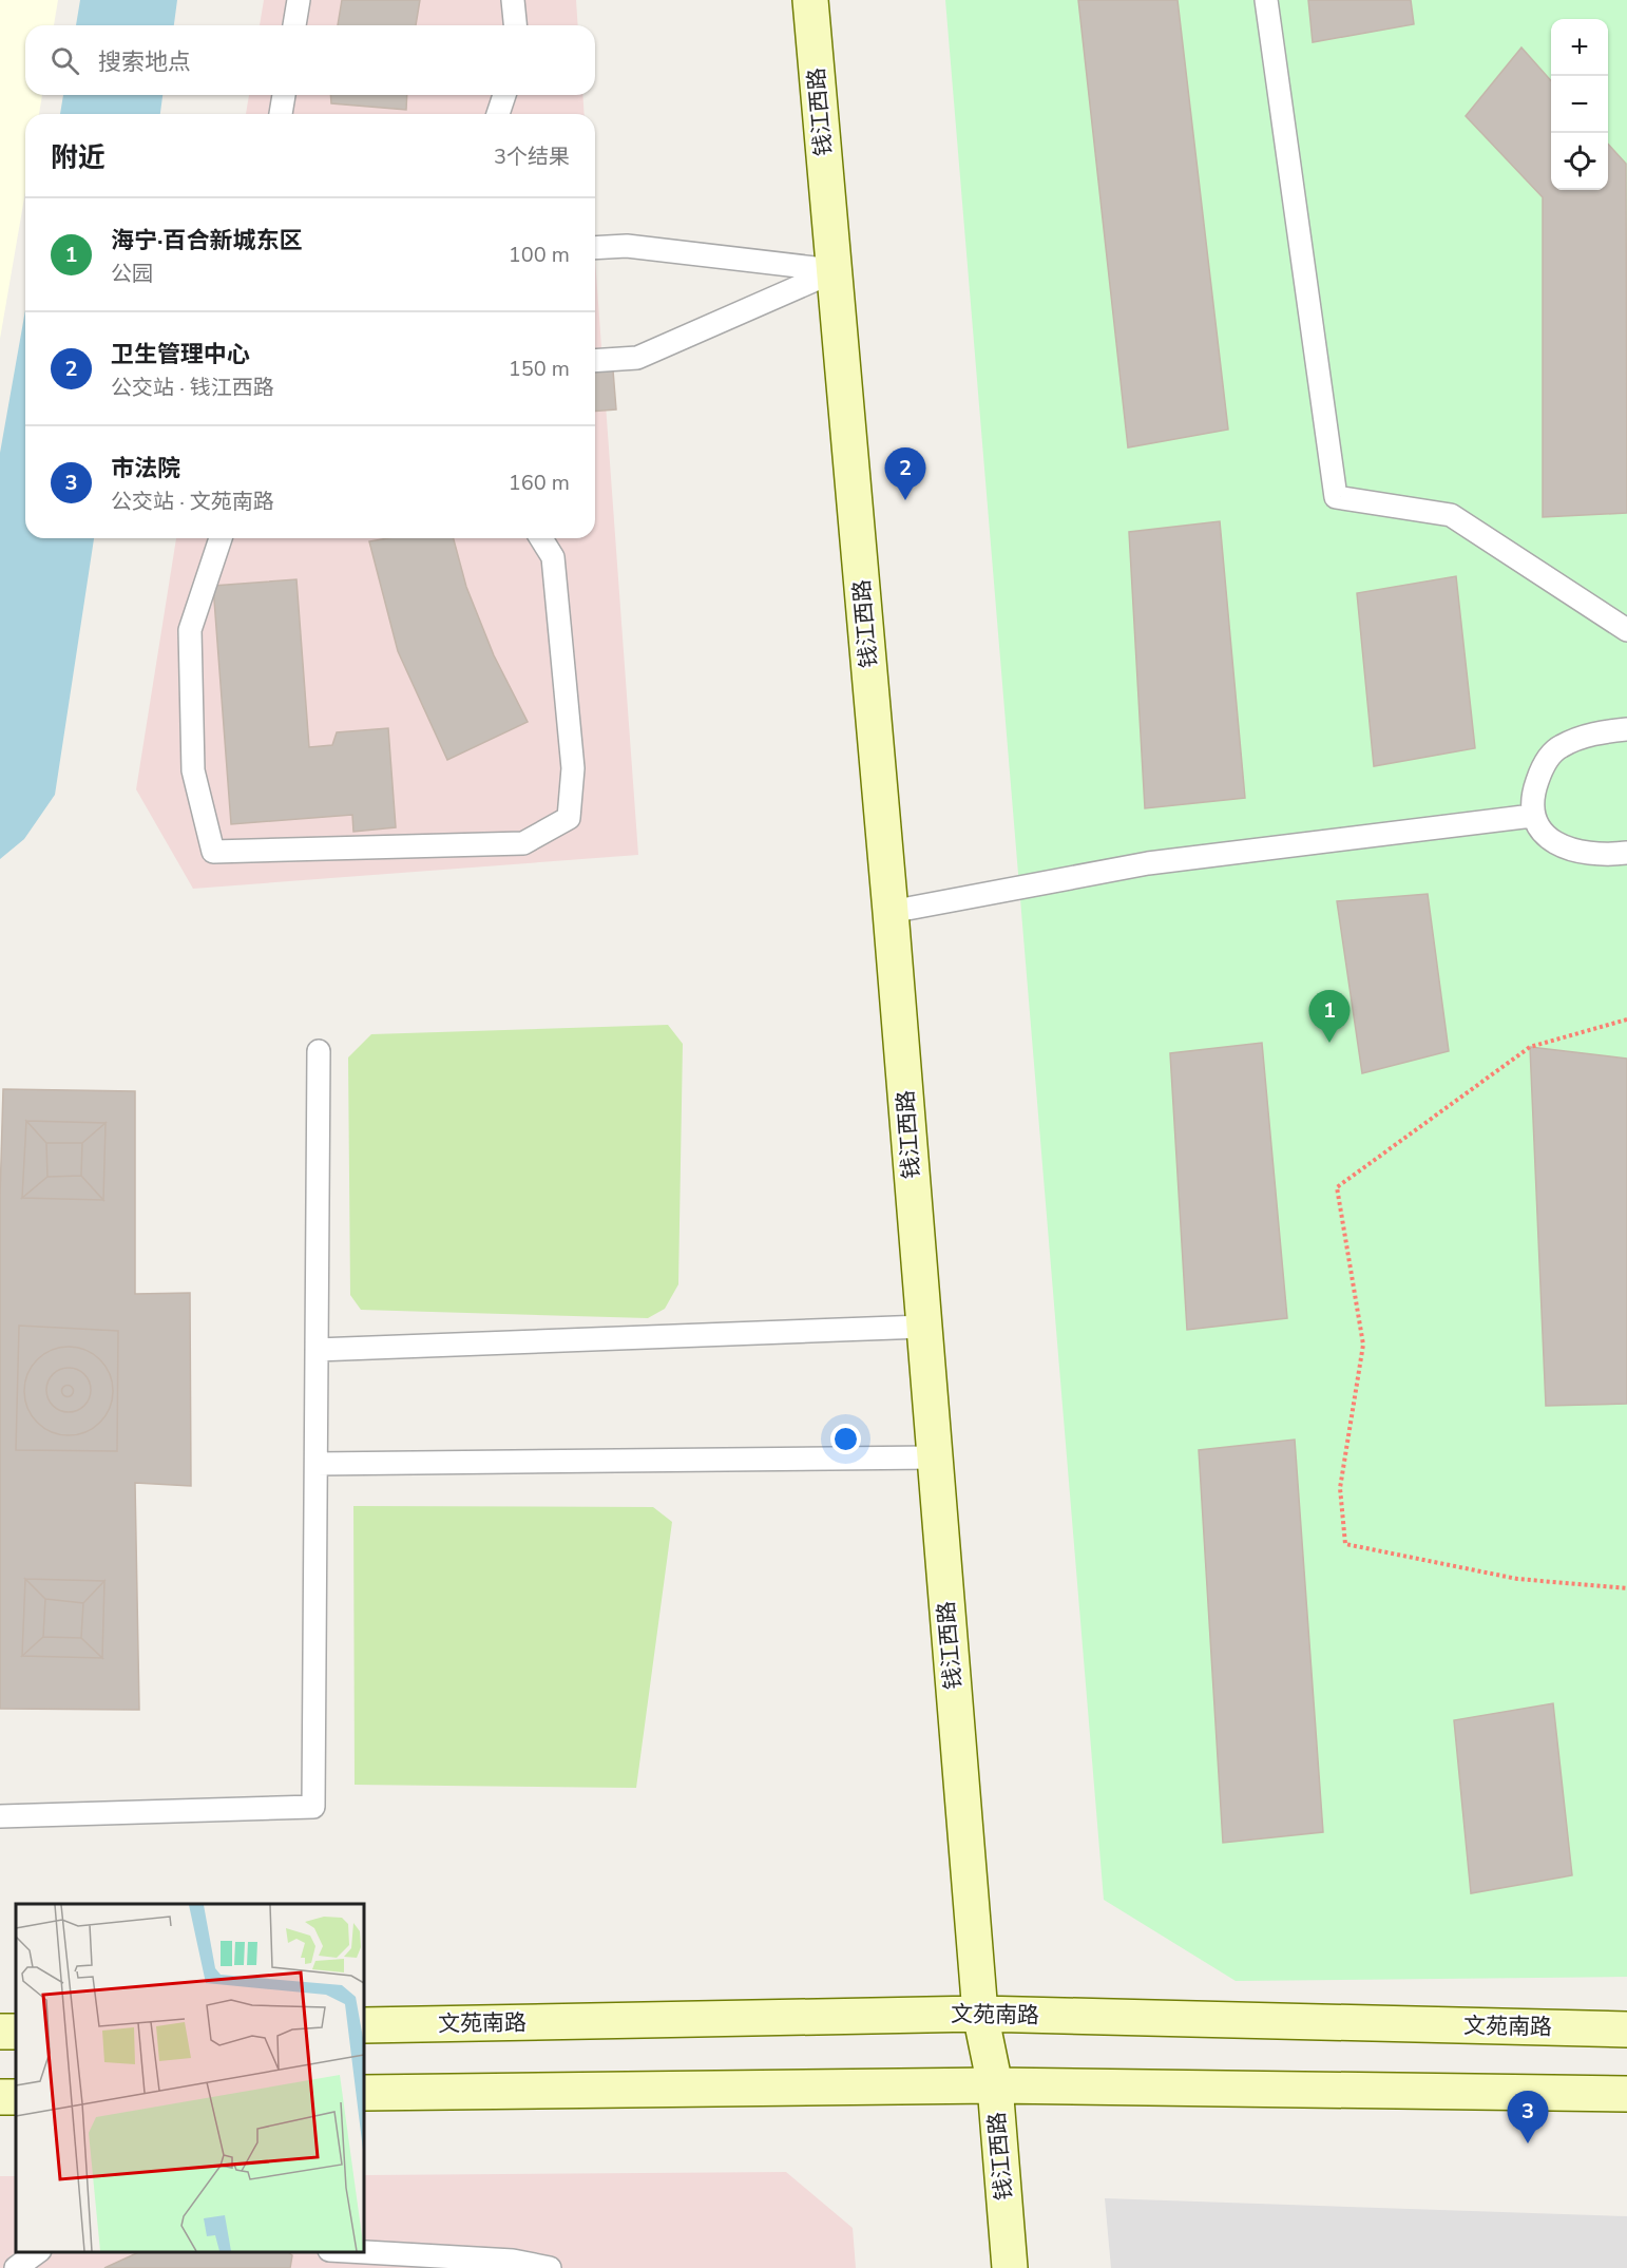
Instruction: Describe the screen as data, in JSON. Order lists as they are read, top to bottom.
{
  "streets": {
    "main road": ["钱江西路", "文苑南路"]
  },
  "crossings": [
    ["钱江西路", "文苑南路"]
  ],
  "page": {
    "map_buttons": ["+", "−"],
    "search": "搜索地点",
    "heading": ["附近", "3个结果"],
    "list": [
      {
        "mark": "1",
        "name": "海宁·百合新城东区",
        "note": "公园",
        "value": "100 m"
      },
      {
        "mark": "2",
        "name": "卫生管理中心",
        "note": "公交站 · 钱江西路",
        "value": "150 m"
      },
      {
        "mark": "3",
        "name": "市法院",
        "note": "公交站 · 文苑南路",
        "value": "160 m"
      }
    ],
    "pins": ["2", "1", "3"]
  }
}
